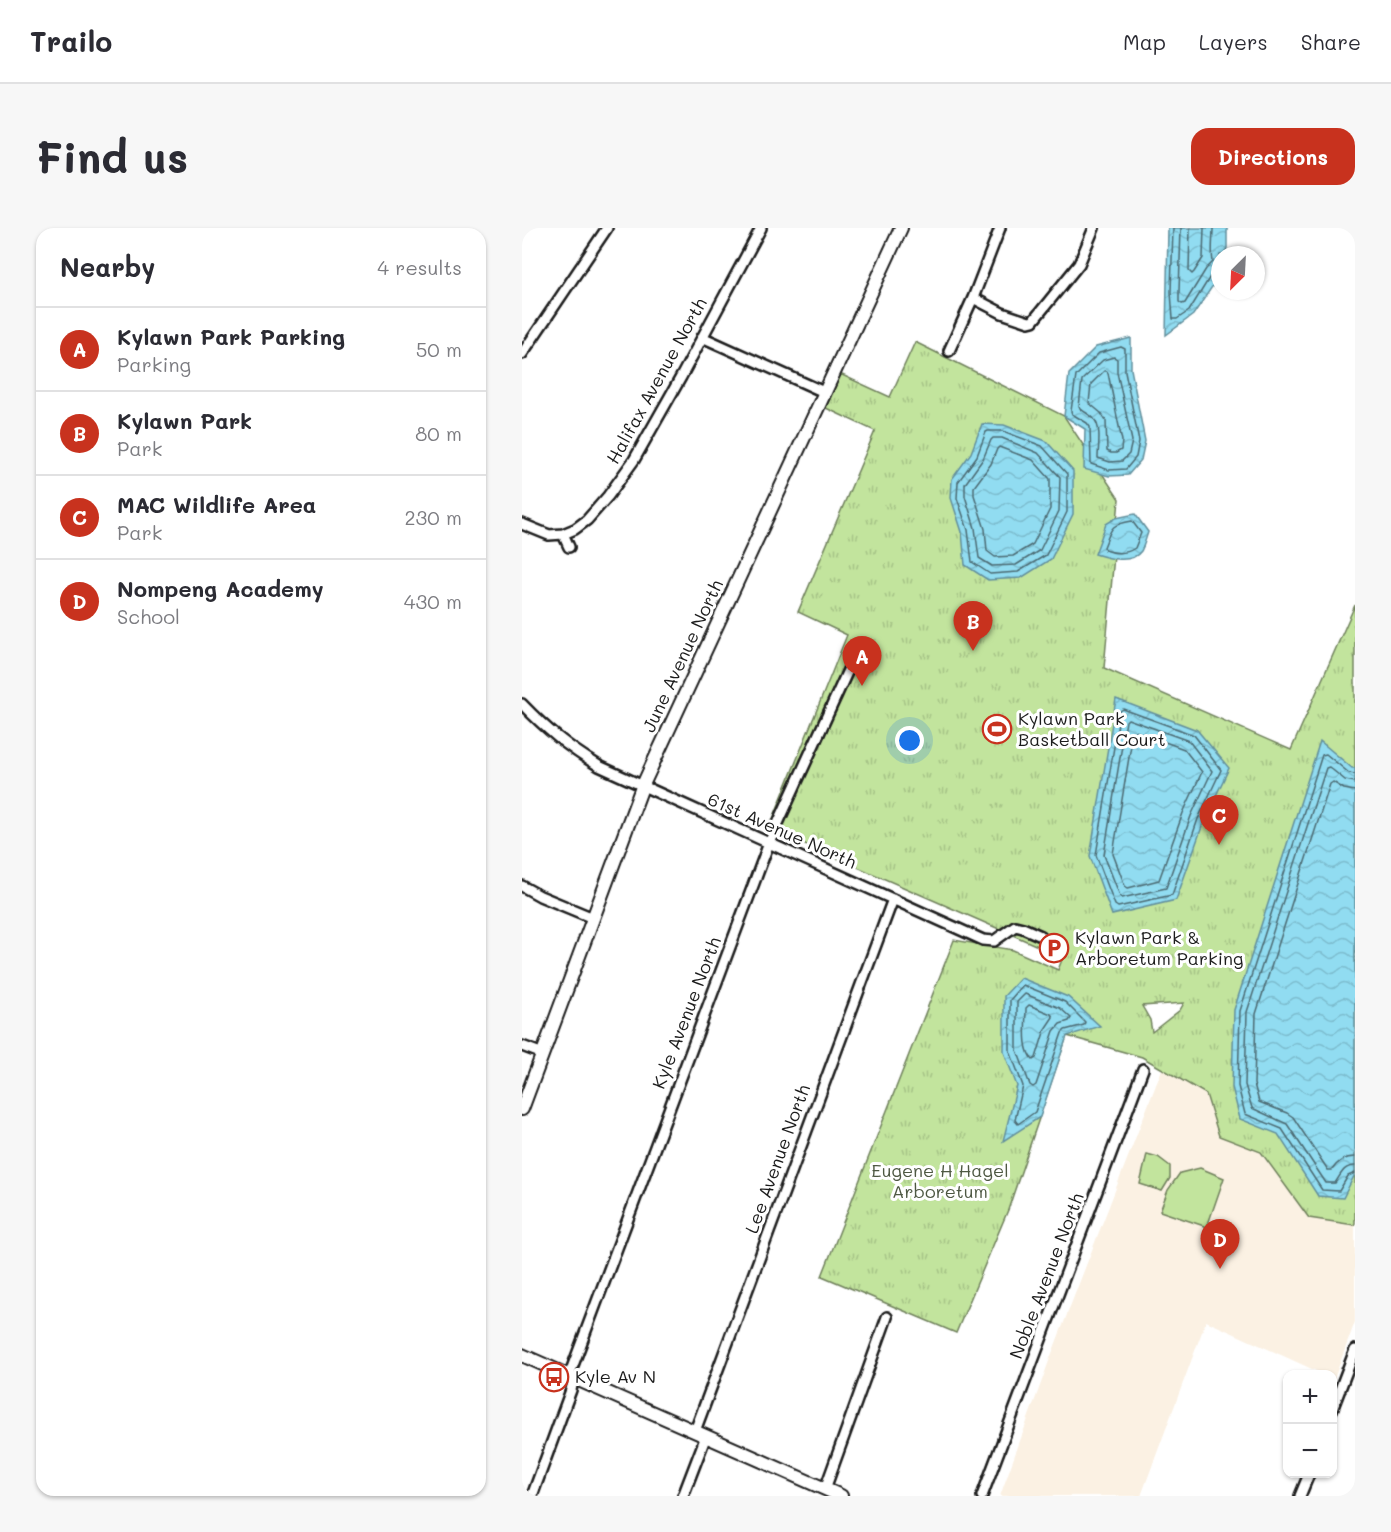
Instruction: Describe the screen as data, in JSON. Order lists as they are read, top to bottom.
{
  "streets": {
    "street": [
      "Halifax Avenue North",
      "June Avenue North",
      "61st Avenue North",
      "Kyle Avenue North",
      "Lee Avenue North",
      "Noble Avenue North"
    ]
  },
  "crossings": [
    ["June Avenue North", "61st Avenue North"],
    ["61st Avenue North", "Kyle Avenue North"],
    ["61st Avenue North", "Lee Avenue North"]
  ],
  "parks": ["Eugene H Hagel Arboretum"],
  "places": {
    "sports": ["Kylawn Park Basketball Court"],
    "parking": ["Kylawn Park & Arboretum Parking"],
    "bus stop": ["Kyle Av N"]
  },
  "north": "bottom left",
  "page": {
    "header": "Trailo",
    "nav": ["Map", "Layers", "Share"],
    "buttons": "Directions",
    "title": "Find us",
    "heading": ["Nearby", "4 results"],
    "list": [
      {
        "mark": "A",
        "name": "Kylawn Park Parking",
        "note": "Parking",
        "value": "50 m"
      },
      {
        "mark": "B",
        "name": "Kylawn Park",
        "note": "Park",
        "value": "80 m"
      },
      {
        "mark": "C",
        "name": "MAC Wildlife Area",
        "note": "Park",
        "value": "230 m"
      },
      {
        "mark": "D",
        "name": "Nompeng Academy",
        "note": "School",
        "value": "430 m"
      }
    ],
    "pins": [
      "B",
      "A",
      "C",
      "D"
    ],
    "map_buttons": ["+", "−"]
  }
}
